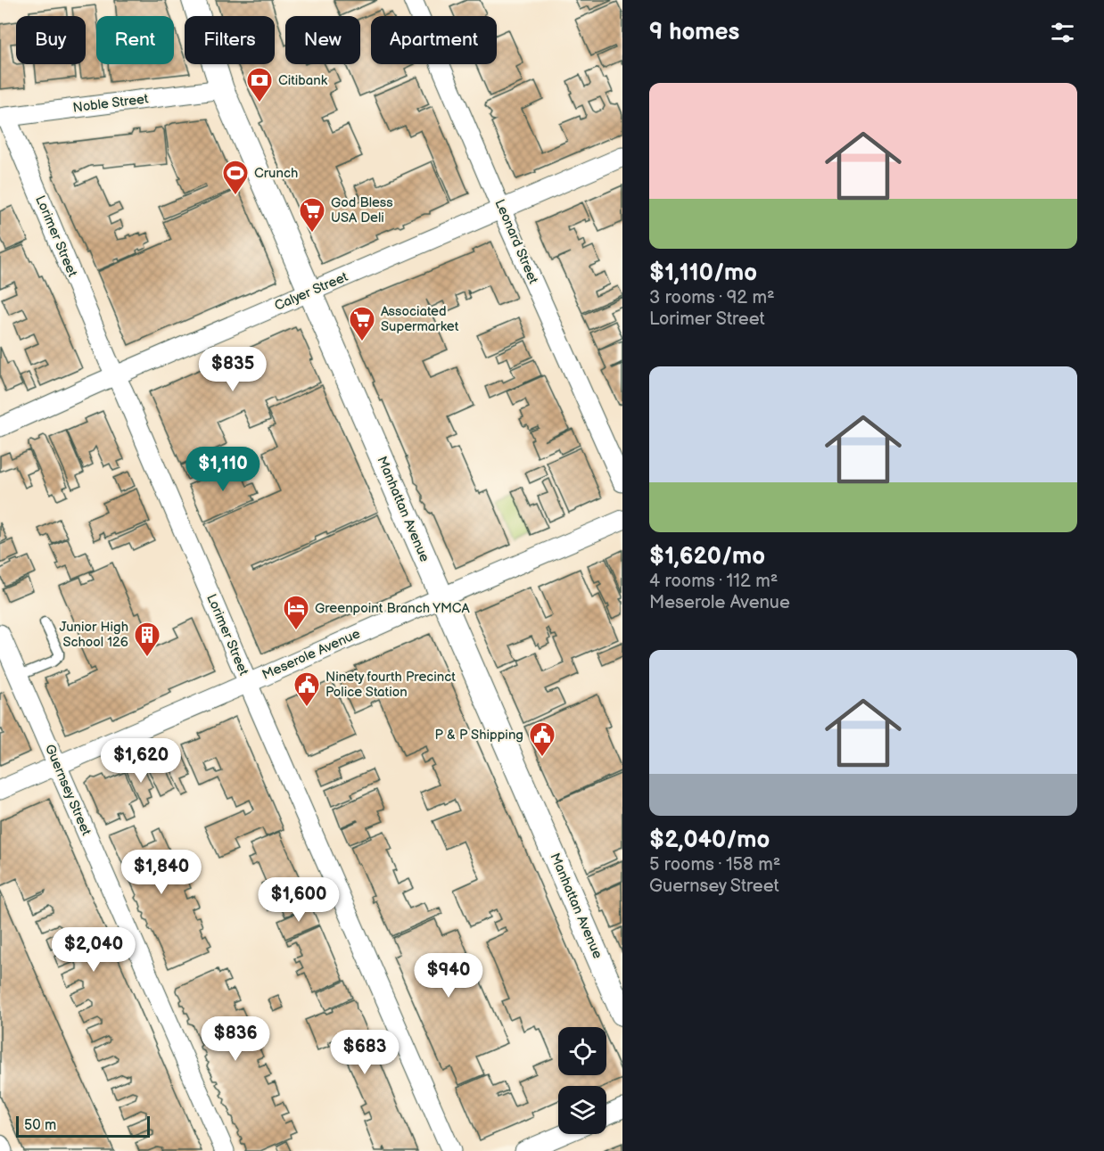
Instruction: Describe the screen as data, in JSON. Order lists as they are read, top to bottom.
{
  "streets": {
    "street": [
      "Noble Street",
      "Lorimer Street",
      "Leonard Street",
      "Calyer Street",
      "Manhattan Avenue",
      "Meserole Avenue",
      "Guernsey Street"
    ]
  },
  "crossings": [
    ["Noble Street", "Lorimer Street"],
    ["Noble Street", "Manhattan Avenue"],
    ["Lorimer Street", "Calyer Street"],
    ["Lorimer Street", "Meserole Avenue"],
    ["Leonard Street", "Calyer Street"],
    ["Calyer Street", "Manhattan Avenue"],
    ["Manhattan Avenue", "Meserole Avenue"],
    ["Meserole Avenue", "Guernsey Street"]
  ],
  "places": {
    "bank": ["Citibank"],
    "sports": ["Crunch"],
    "supermarket": ["God Bless USA Deli", "Associated Supermarket"],
    "hotel": ["Greenpoint Branch YMCA"],
    "building": ["Junior High School 126"],
    "public building": ["Ninety fourth Precinct Police Station", "P & P Shipping"]
  },
  "scale_bar": "50 m",
  "page": {
    "heading": "9 homes",
    "chip": [
      "Buy",
      "Rent",
      "Filters",
      "New",
      "Apartment"
    ],
    "list": [
      {
        "name": "$1,110/mo",
        "note": "3 rooms · 92 m² · Lorimer Street"
      },
      {
        "name": "$1,620/mo",
        "note": "4 rooms · 112 m² · Meserole Avenue"
      },
      {
        "name": "$2,040/mo",
        "note": "5 rooms · 158 m² · Guernsey Street"
      }
    ],
    "price": [
      "$835",
      "$1,110",
      "$1,620",
      "$1,840",
      "$1,600",
      "$2,040",
      "$940",
      "$836",
      "$683"
    ],
    "scale": "50 m"
  }
}
